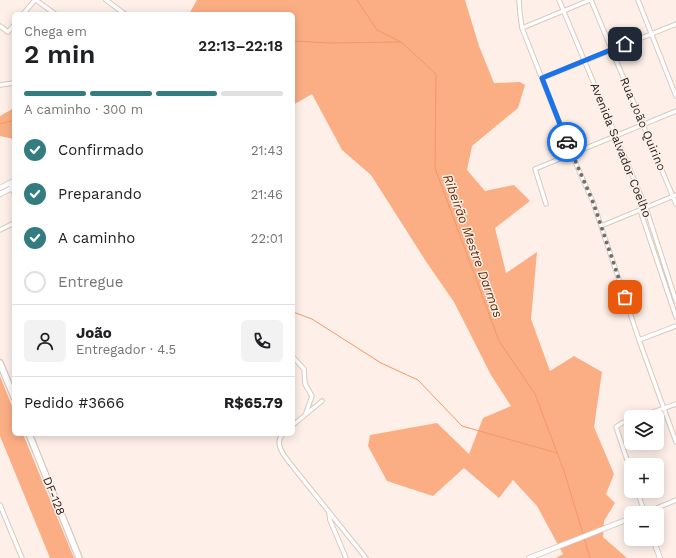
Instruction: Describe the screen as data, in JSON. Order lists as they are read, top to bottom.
{
  "streets": {
    "main road": ["DF-128"],
    "street": ["Rua João Quirino", "Avenida Salvador Coelho"]
  },
  "water": ["Ribeirão Mestre Darmas"],
  "page": {
    "heading": ["2 min", "Chega em", "22:13–22:18"],
    "panel": [
      "João",
      "Entregador · 4.5",
      "Pedido #3666",
      "R$65.79"
    ],
    "bar": "A caminho · 300 m",
    "list": [
      ["Confirmado", "21:43"],
      ["Preparando", "21:46"],
      ["A caminho", "22:01"],
      "Entregue"
    ],
    "map_buttons": ["+", "−"]
  }
}
